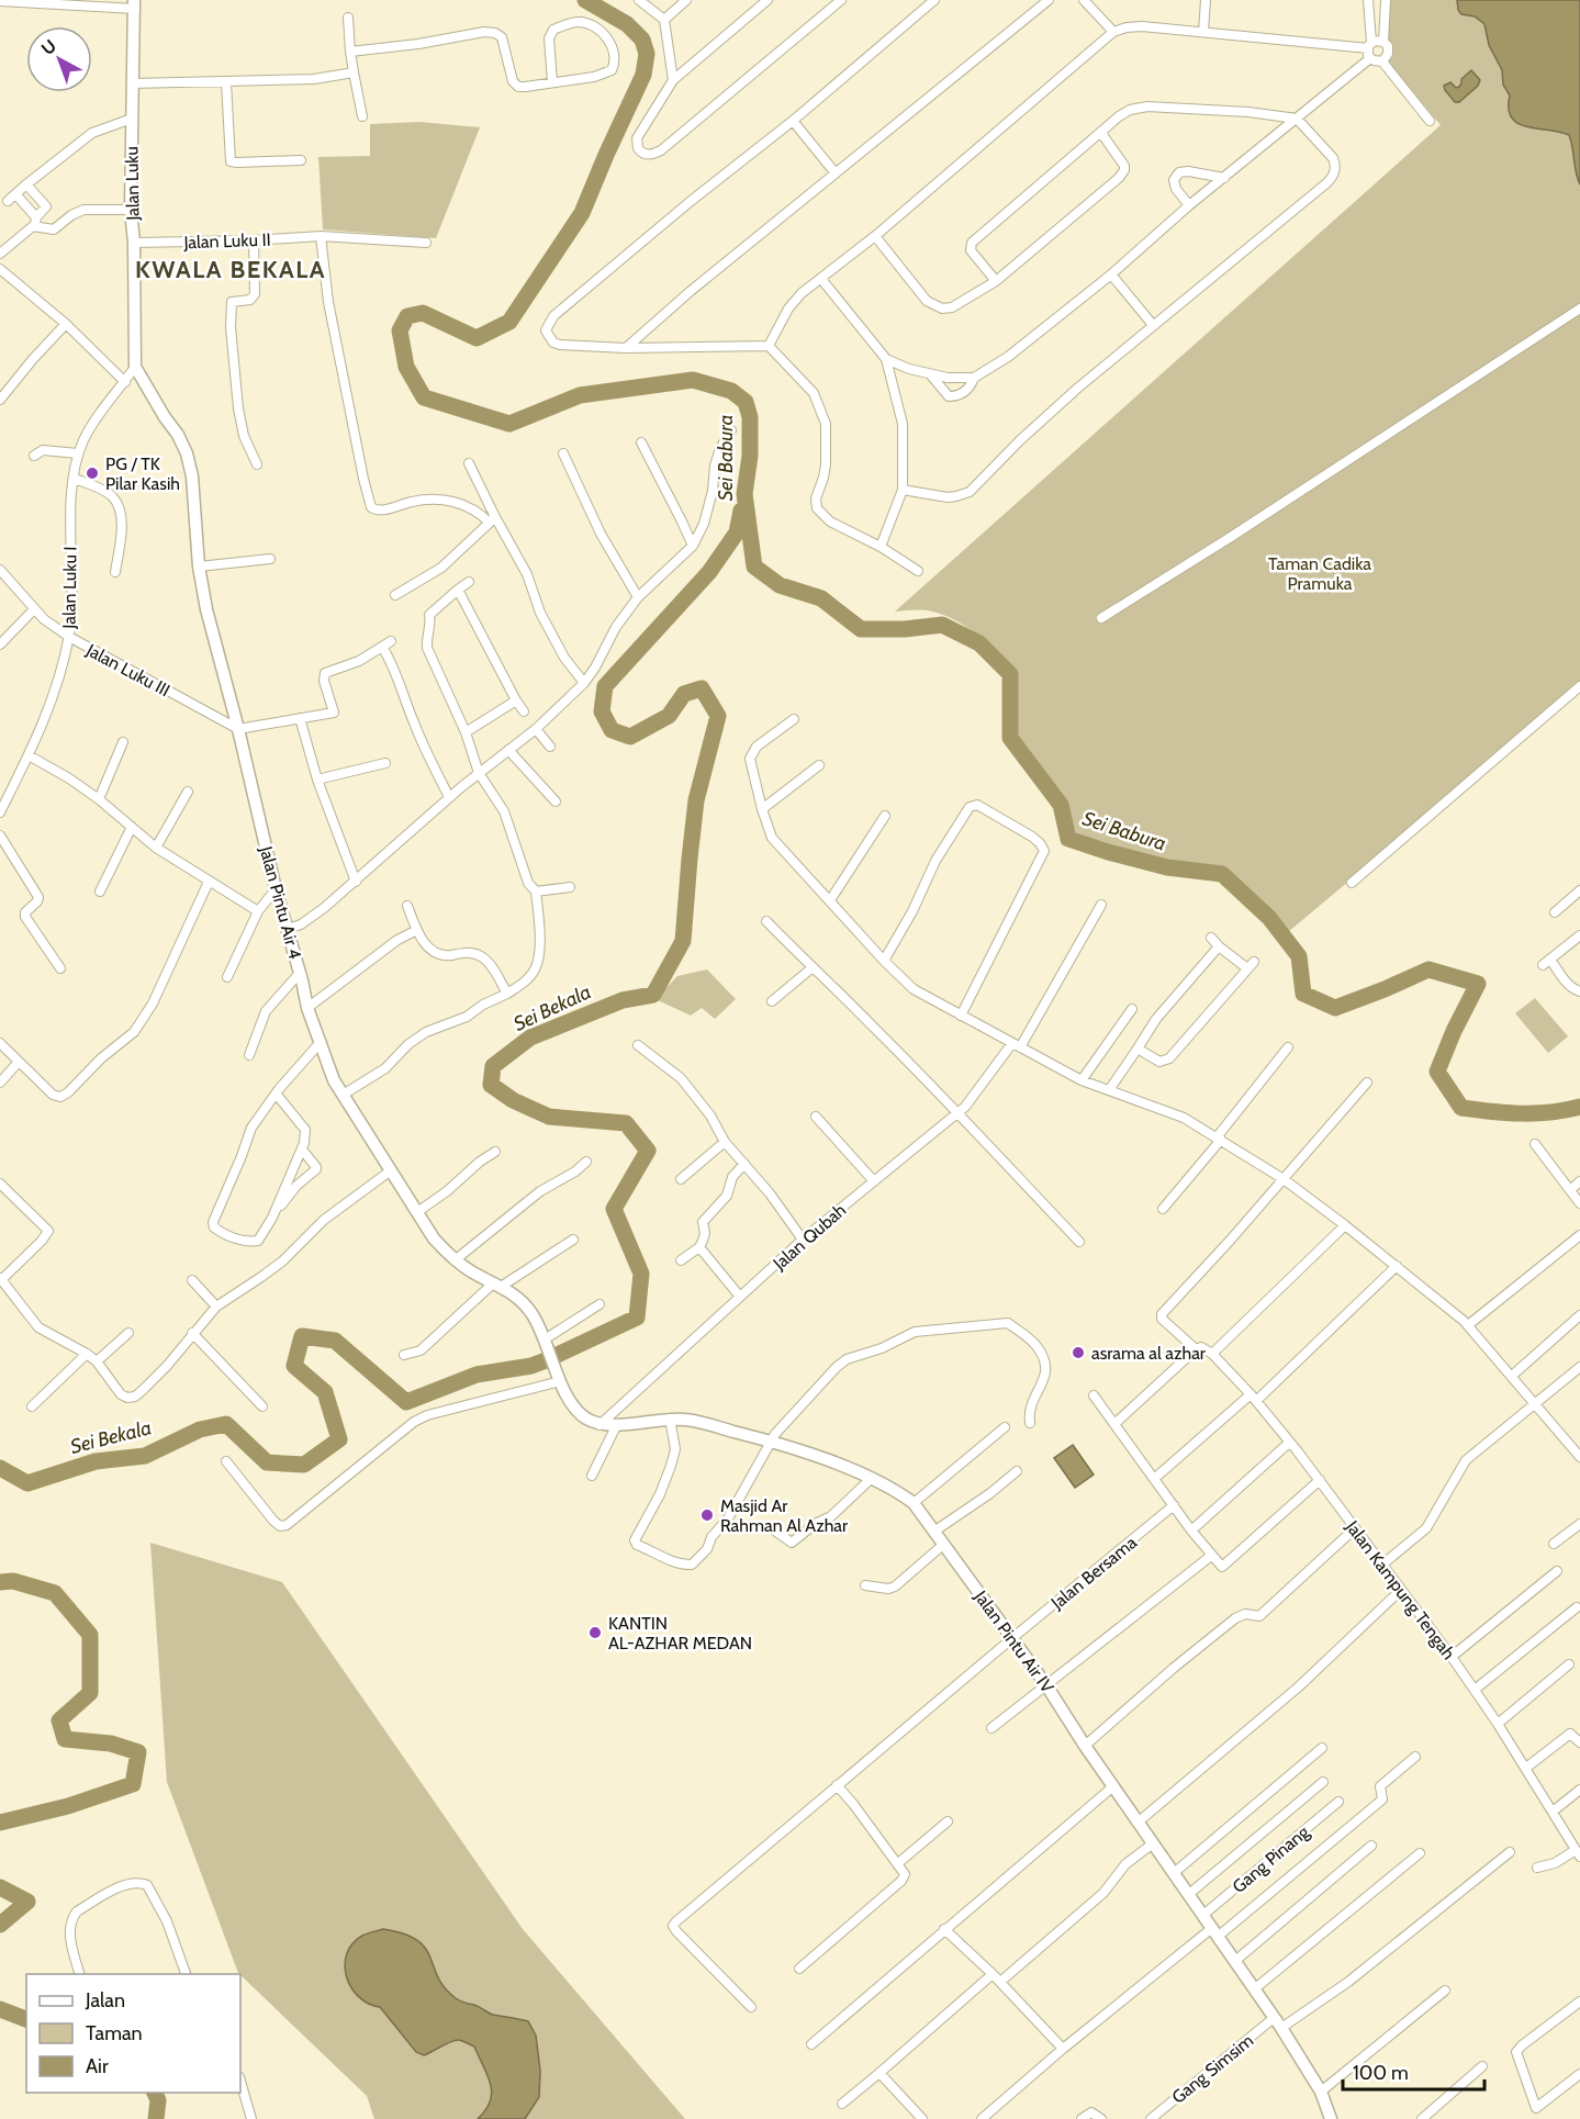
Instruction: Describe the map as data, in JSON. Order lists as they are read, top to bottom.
{
  "streets": {
    "main road": ["Jalan Luku", "Jalan Pintu Air 4", "Jalan Pintu Air IV"],
    "street": [
      "Jalan Luku II",
      "Jalan Luku I",
      "Jalan Luku III",
      "Jalan Qubah",
      "Jalan Bersama",
      "Jalan Kampung Tengah",
      "Gang Pinang",
      "Gang Simsim"
    ]
  },
  "crossings": [
    ["Jalan Luku", "Jalan Luku II"],
    ["Jalan Luku", "Jalan Luku I"],
    ["Jalan Luku", "Jalan Pintu Air 4"],
    ["Jalan Luku I", "Jalan Luku III"],
    ["Jalan Luku I", "Jalan Pintu Air 4"],
    ["Jalan Luku III", "Jalan Pintu Air 4"],
    ["Jalan Qubah", "Jalan Pintu Air IV"],
    ["Jalan Bersama", "Jalan Pintu Air IV"],
    ["Jalan Pintu Air IV", "Gang Pinang"],
    ["Jalan Pintu Air IV", "Gang Simsim"]
  ],
  "districts": ["KWALA BEKALA"],
  "water": ["Sei Babura", "Sei Bekala"],
  "parks": ["Taman Cadika Pramuka"],
  "places": [
    "PG / TK Pilar Kasih",
    "asrama al azhar",
    "Masjid Ar Rahman Al Azhar",
    "KANTIN AL-AZHAR MEDAN"
  ],
  "legend": ["Jalan", "Taman", "Air"],
  "scale_bar": "100 m",
  "north": "top left"
}
